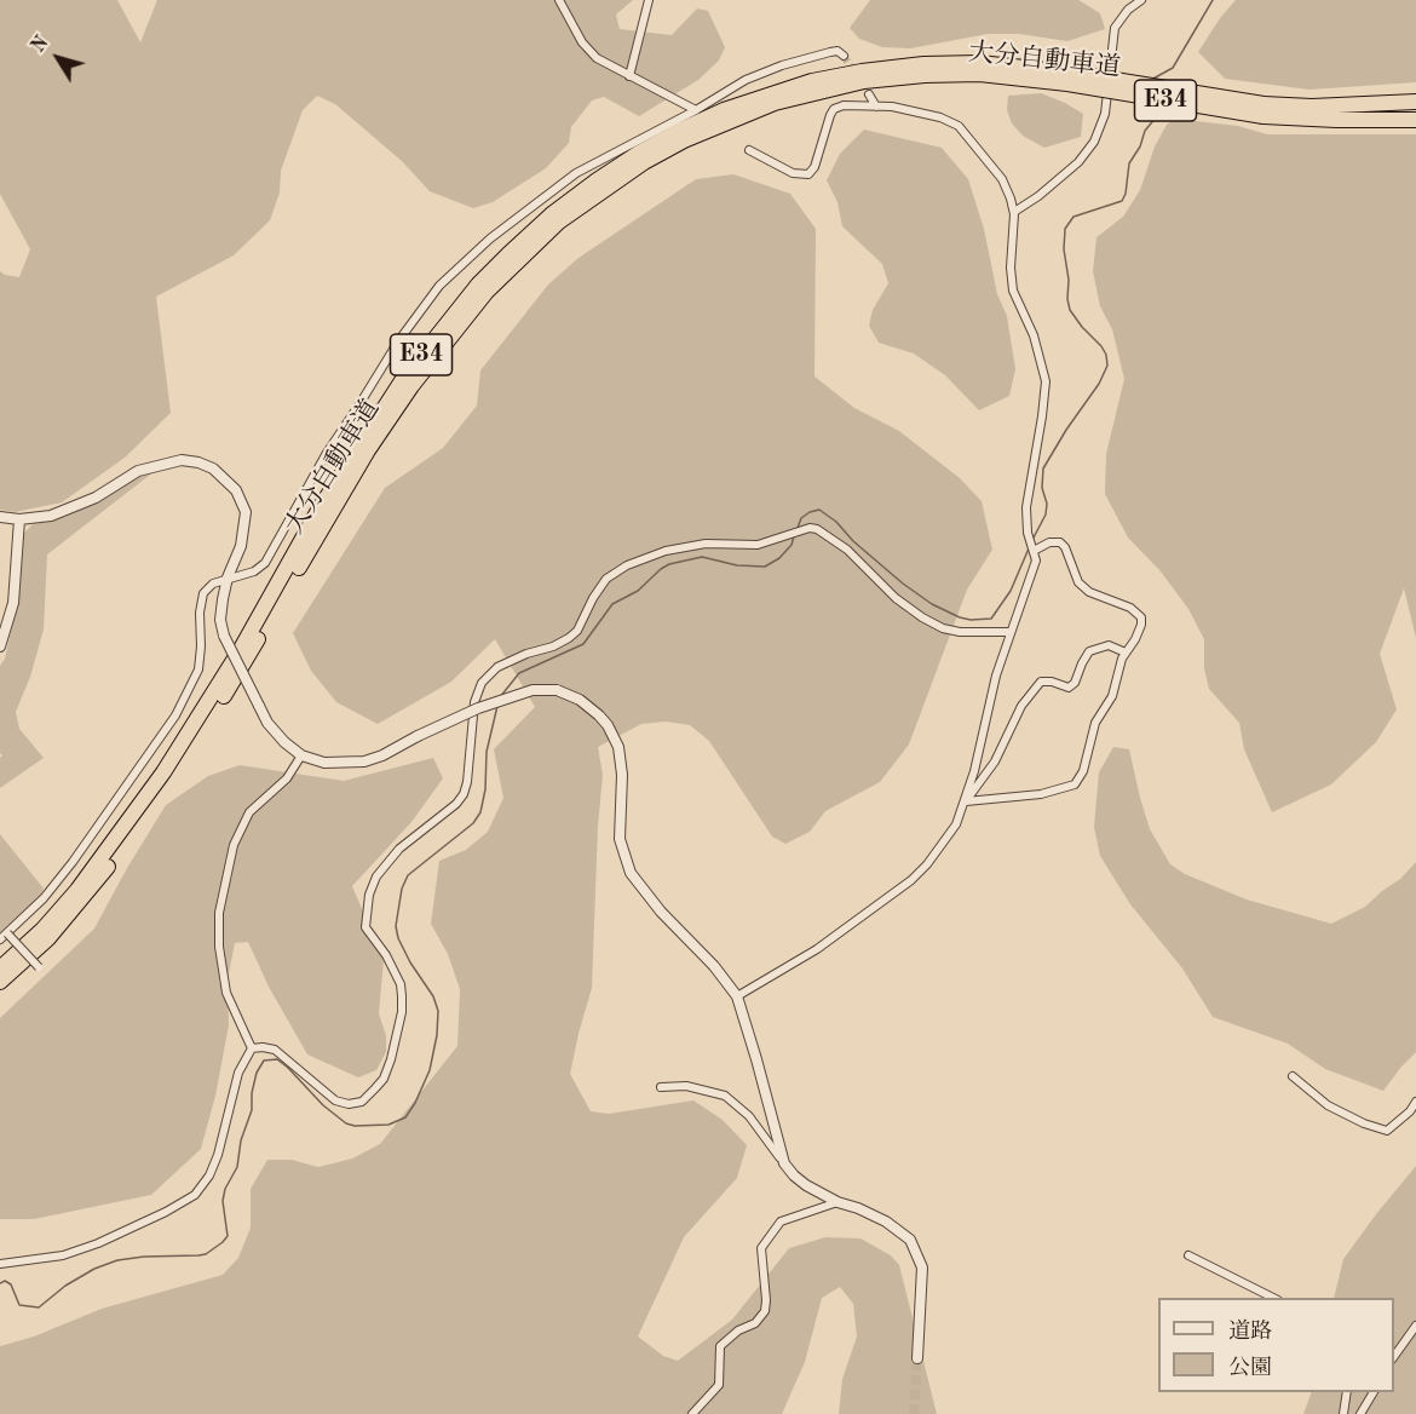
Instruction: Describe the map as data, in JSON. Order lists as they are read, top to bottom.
{
  "streets": {
    "highway": ["大分自動車道", "E34"]
  },
  "legend": ["道路", "公園"],
  "north": "top left"
}
